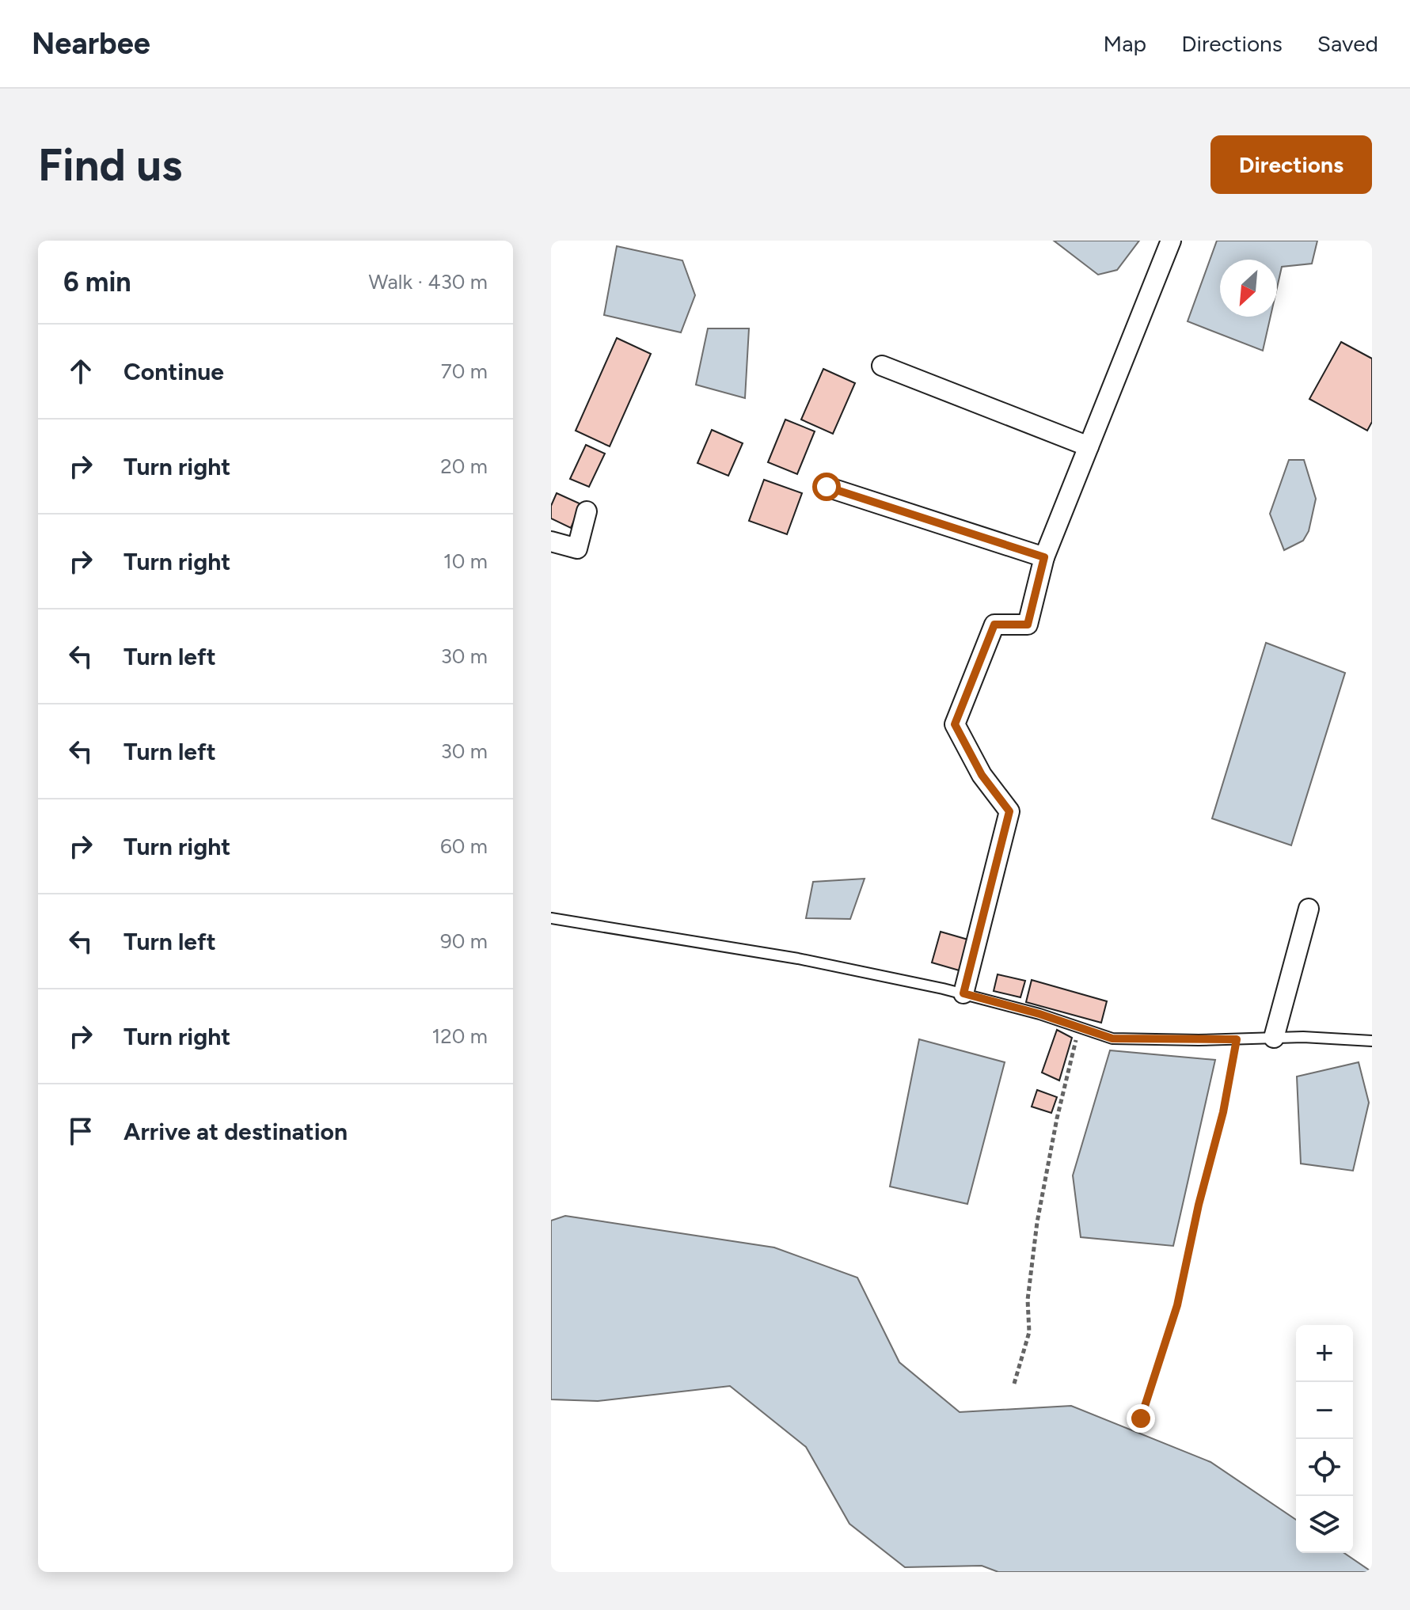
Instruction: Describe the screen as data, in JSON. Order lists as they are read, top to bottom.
{
  "north": "bottom left",
  "page": {
    "header": "Nearbee",
    "nav": ["Map", "Directions", "Saved"],
    "buttons": "Directions",
    "title": "Find us",
    "heading": ["6 min", "Walk · 430 m"],
    "list": [
      ["Continue", "70 m"],
      ["Turn right", "20 m"],
      ["Turn right", "10 m"],
      ["Turn left", "30 m"],
      ["Turn left", "30 m"],
      ["Turn right", "60 m"],
      ["Turn left", "90 m"],
      ["Turn right", "120 m"],
      "Arrive at destination"
    ],
    "map_buttons": ["+", "−"]
  }
}
